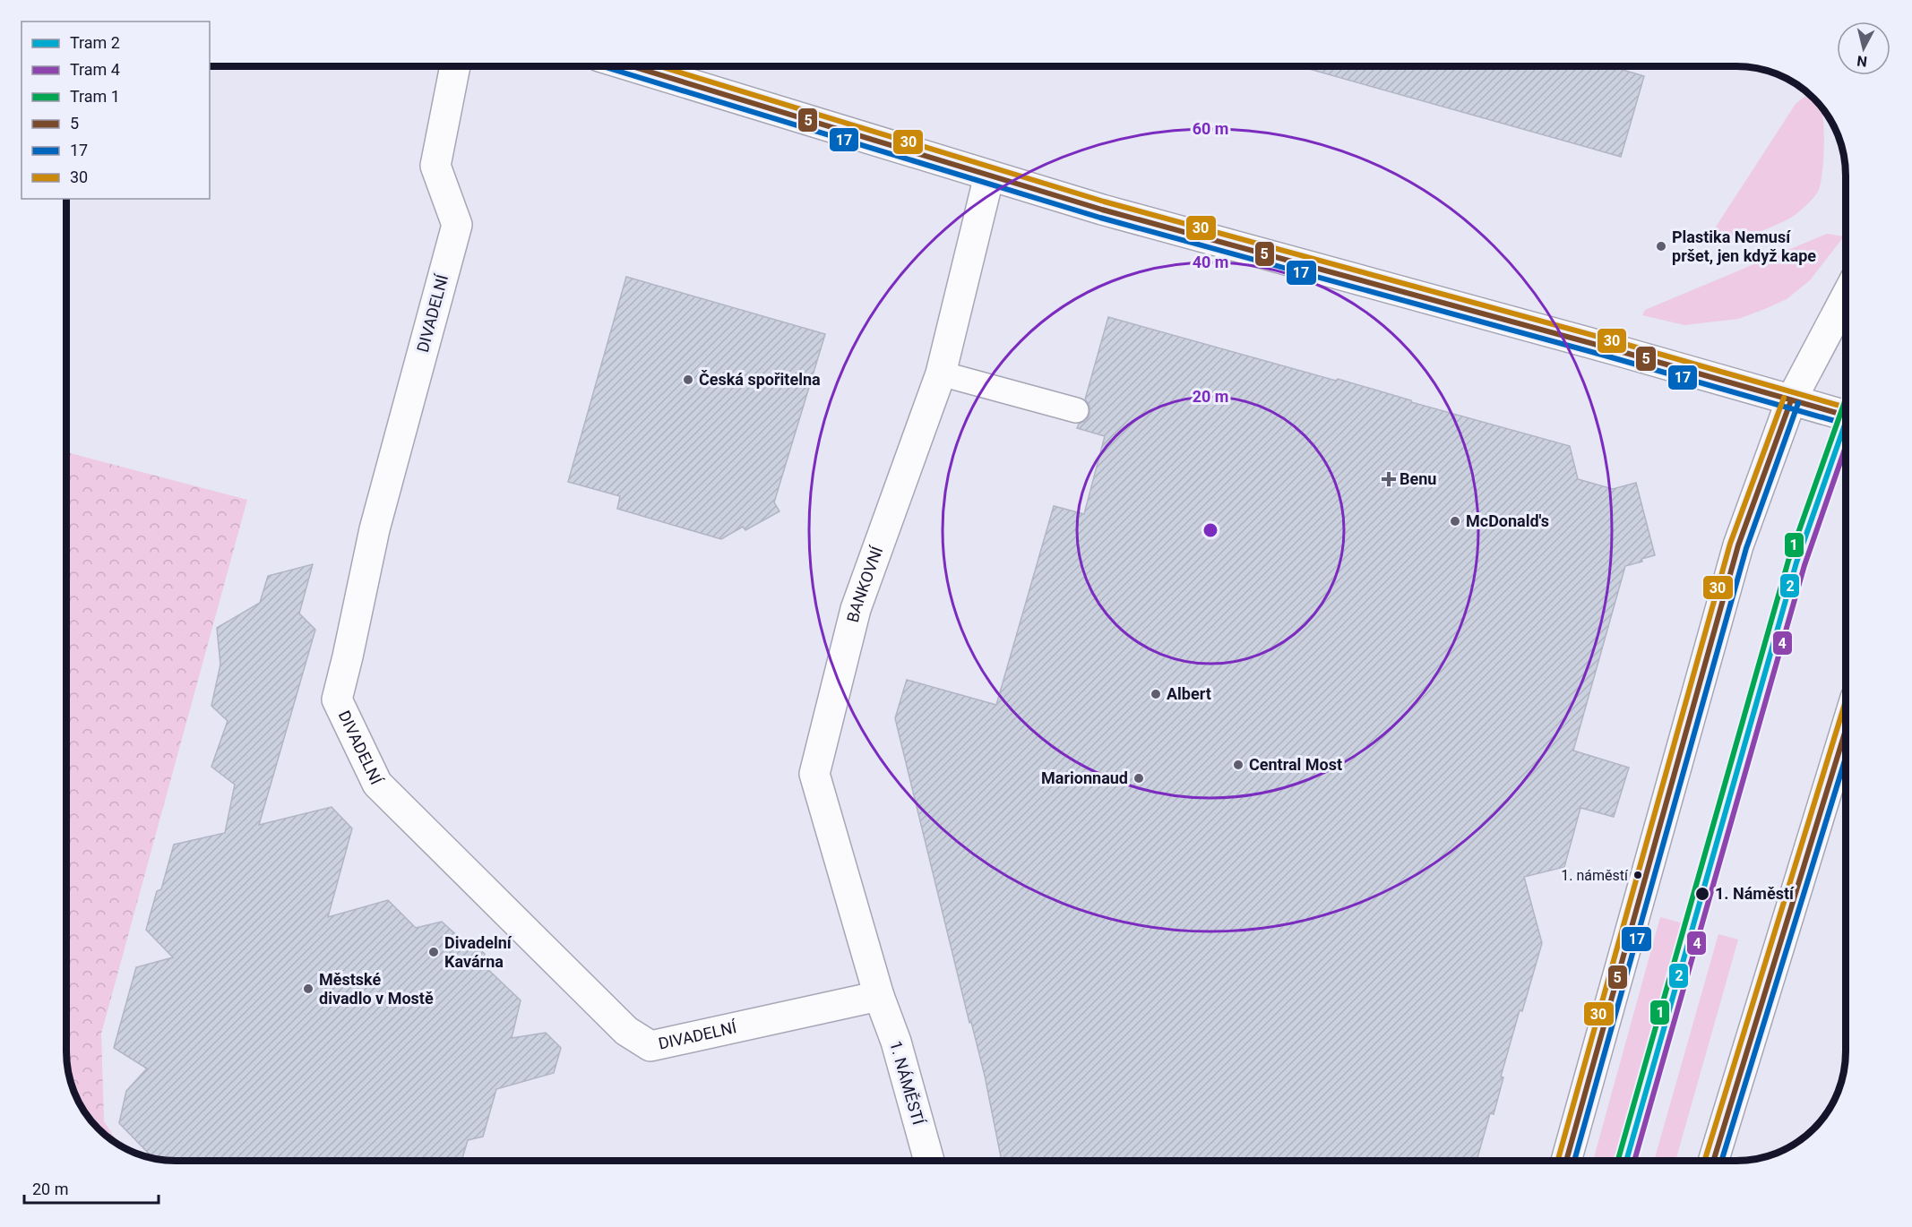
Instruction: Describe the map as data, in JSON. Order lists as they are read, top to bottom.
{
  "streets": {
    "street": ["DIVADELNÍ", "BANKOVNÍ", "1. NÁMĚSTÍ"]
  },
  "crossings": [
    ["DIVADELNÍ", "BANKOVNÍ"],
    ["DIVADELNÍ", "1. NÁMĚSTÍ"],
    ["BANKOVNÍ", "1. NÁMĚSTÍ"]
  ],
  "places": {
    "other": [
      "Plastika Nemusí pršet, jen když kape",
      "Česká spořitelna",
      "McDonald's",
      "Albert",
      "Central Most",
      "Marionnaud",
      "1. náměstí",
      "1. Náměstí",
      "Divadelní Kavárna",
      "Městské divadlo v Mostě"
    ],
    "health": ["Benu"]
  },
  "lines": [
    "transit line 5",
    "transit line 17",
    "transit line 30",
    "tram line 1",
    "tram line 2",
    "tram line 4"
  ],
  "legend": [
    "Tram 2",
    "Tram 4",
    "Tram 1",
    "5",
    "17",
    "30"
  ],
  "scale_bar": "20 m",
  "north": "bottom",
  "rings": ["60 m", "40 m", "20 m"]
}
